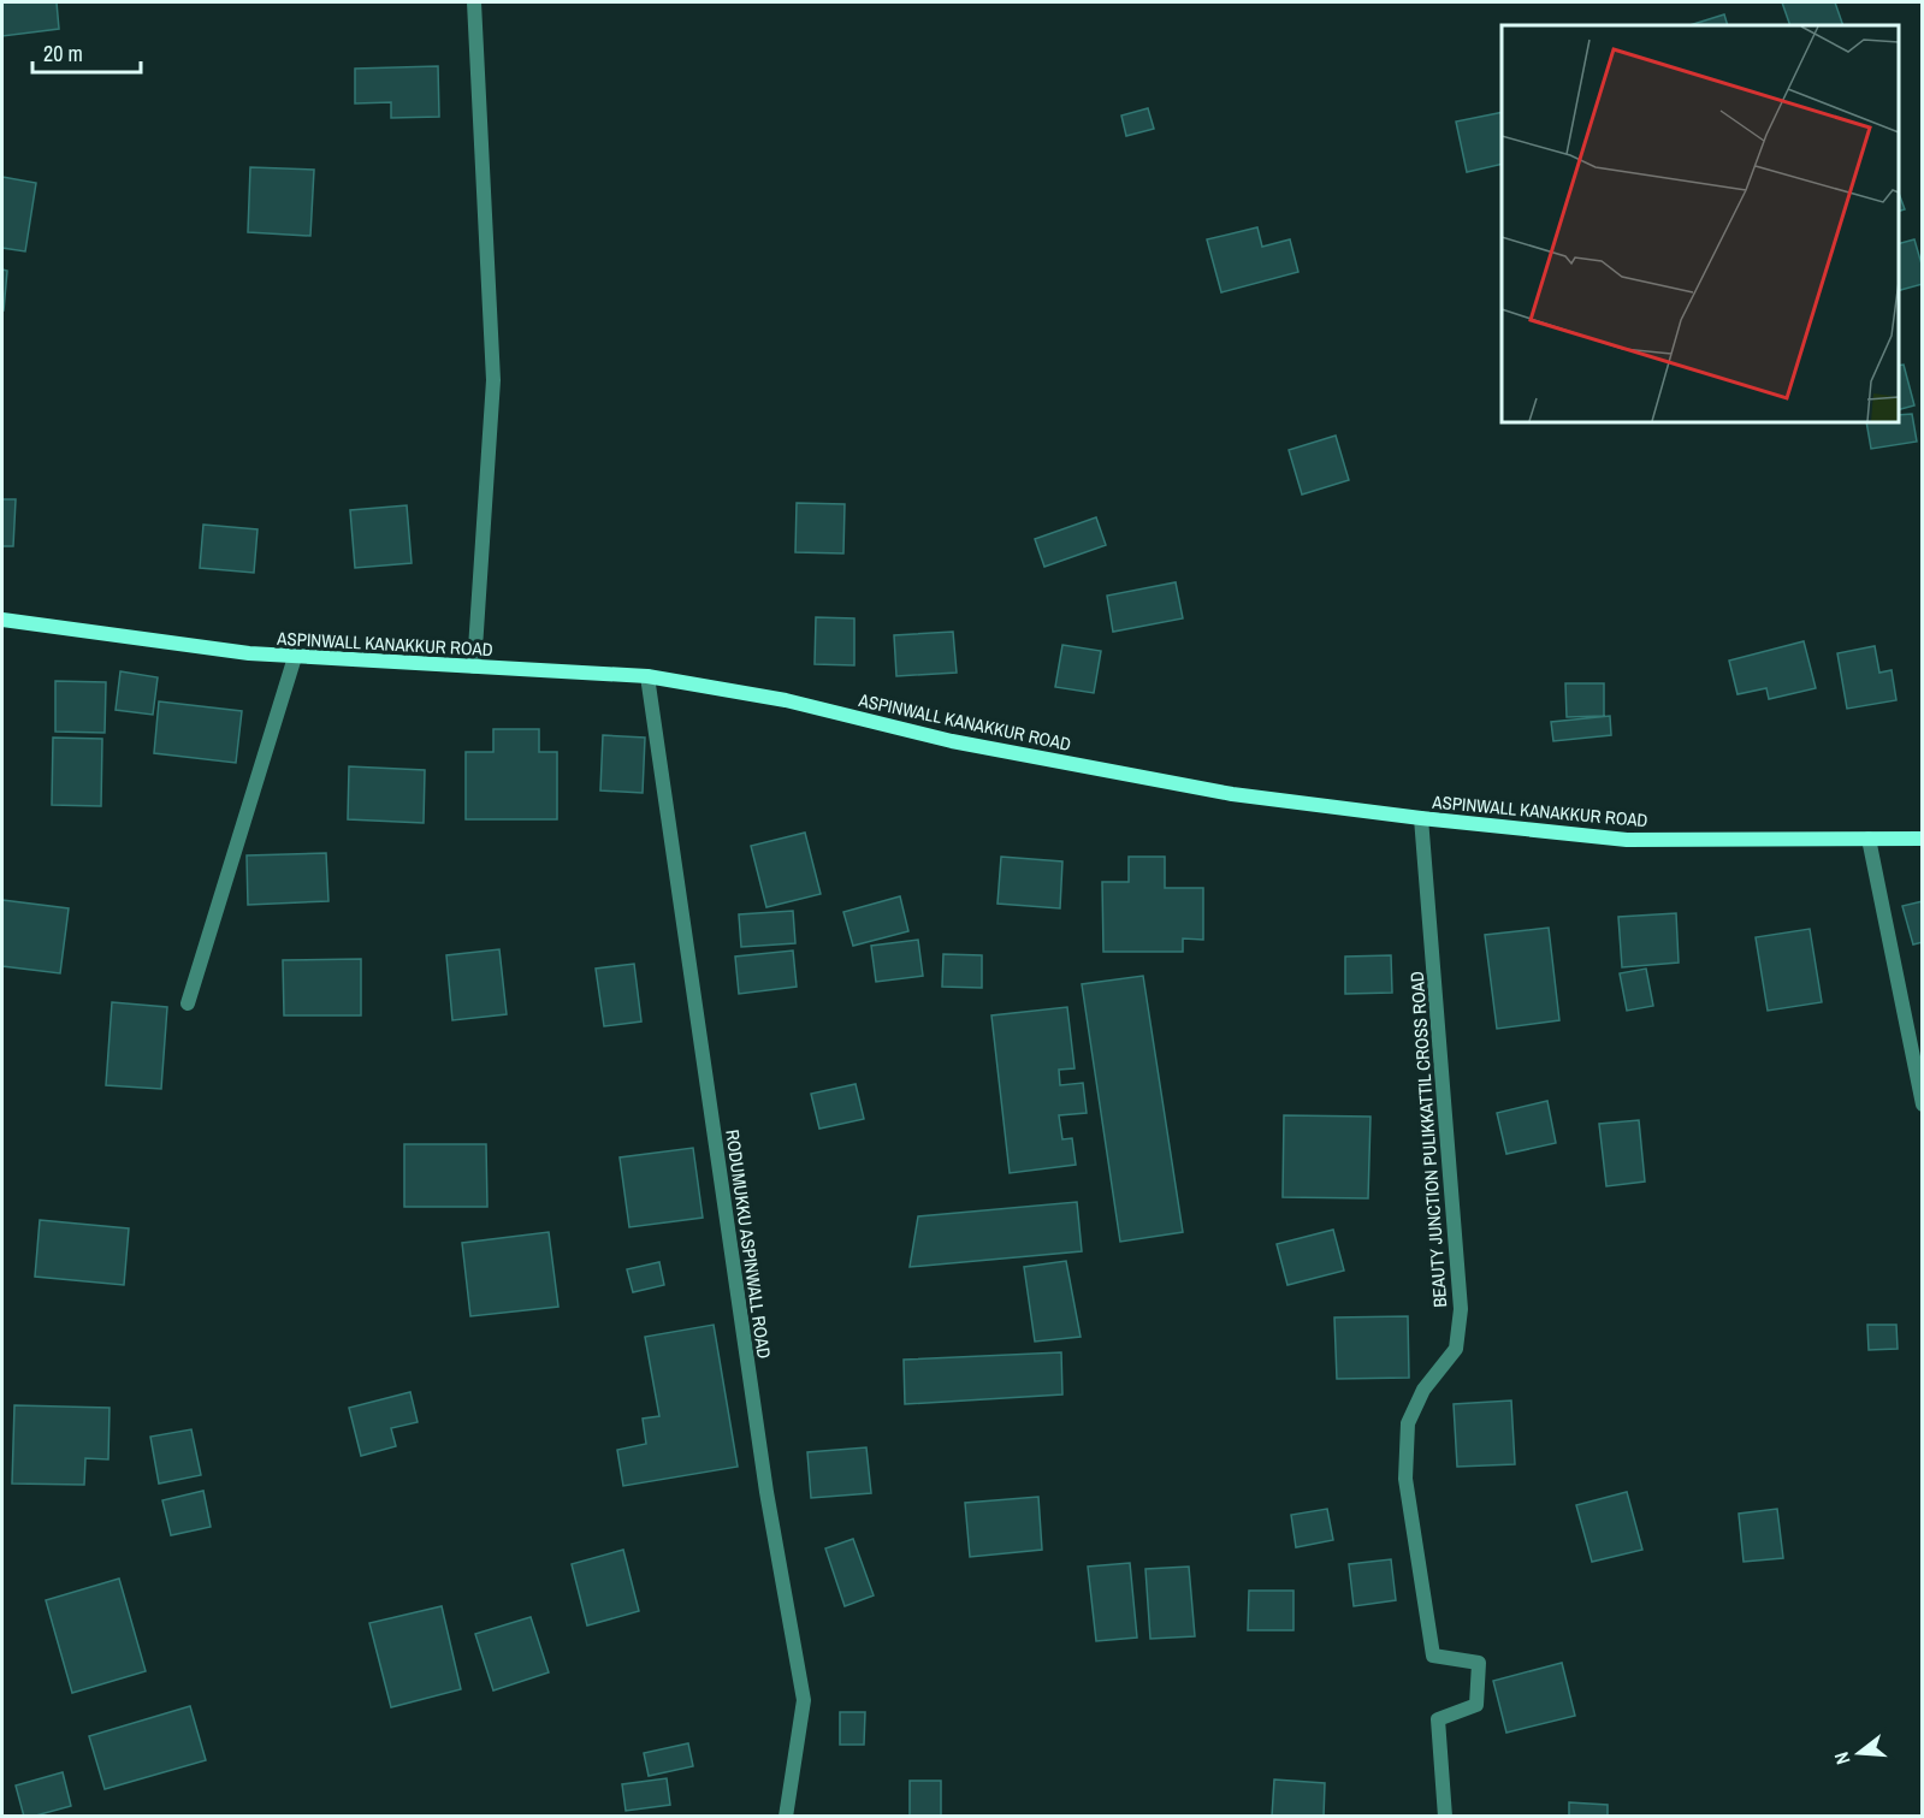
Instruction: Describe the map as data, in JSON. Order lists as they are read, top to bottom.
{
  "streets": {
    "main road": ["ASPINWALL KANAKKUR ROAD"],
    "street": ["BEAUTY JUNCTION PULIKKATTIL CROSS ROAD", "RODUMUKKU ASPINWALL ROAD"]
  },
  "crossings": [
    ["ASPINWALL KANAKKUR ROAD", "BEAUTY JUNCTION PULIKKATTIL CROSS ROAD"],
    ["ASPINWALL KANAKKUR ROAD", "RODUMUKKU ASPINWALL ROAD"]
  ],
  "scale_bar": "20 m",
  "north": "left"
}
